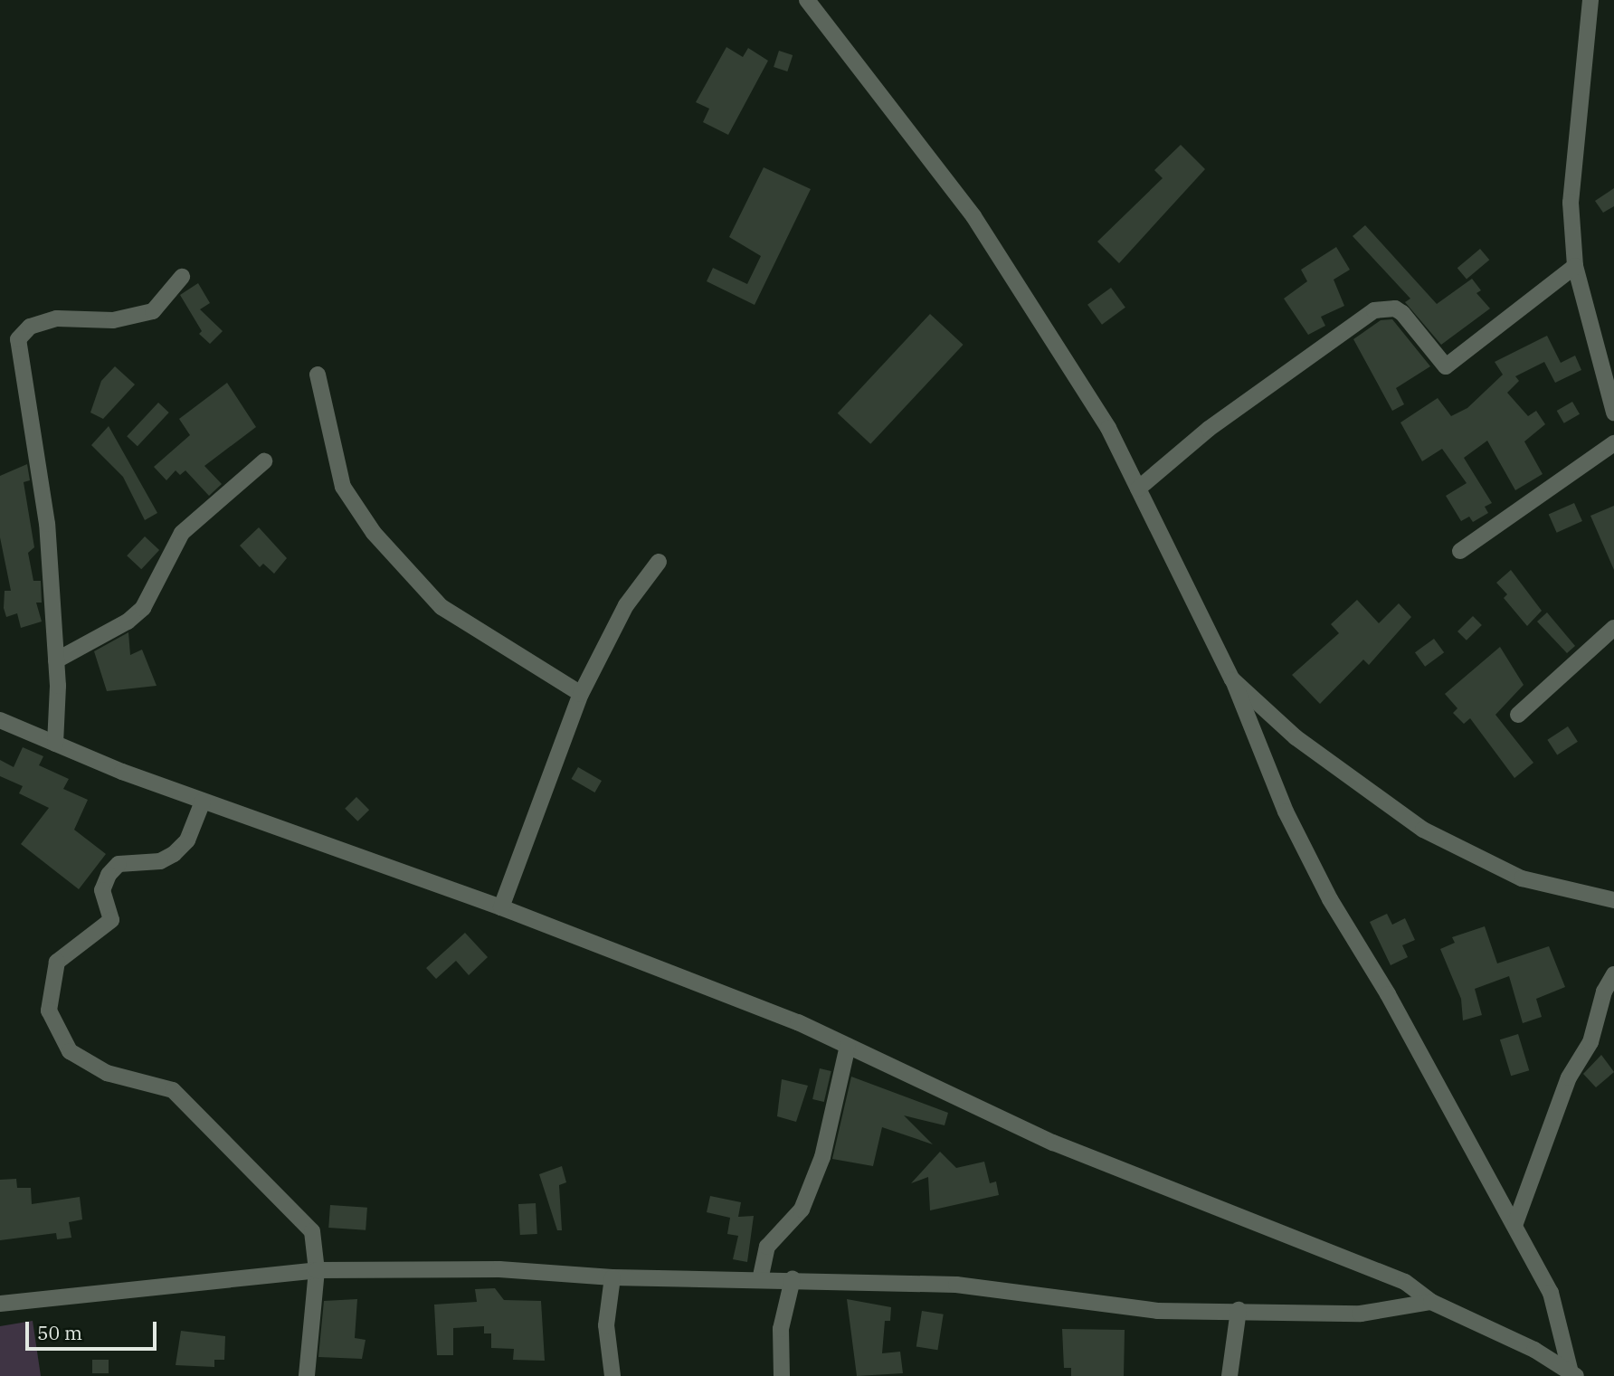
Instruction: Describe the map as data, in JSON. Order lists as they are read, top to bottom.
{
  "scale_bar": "50 m"
}
